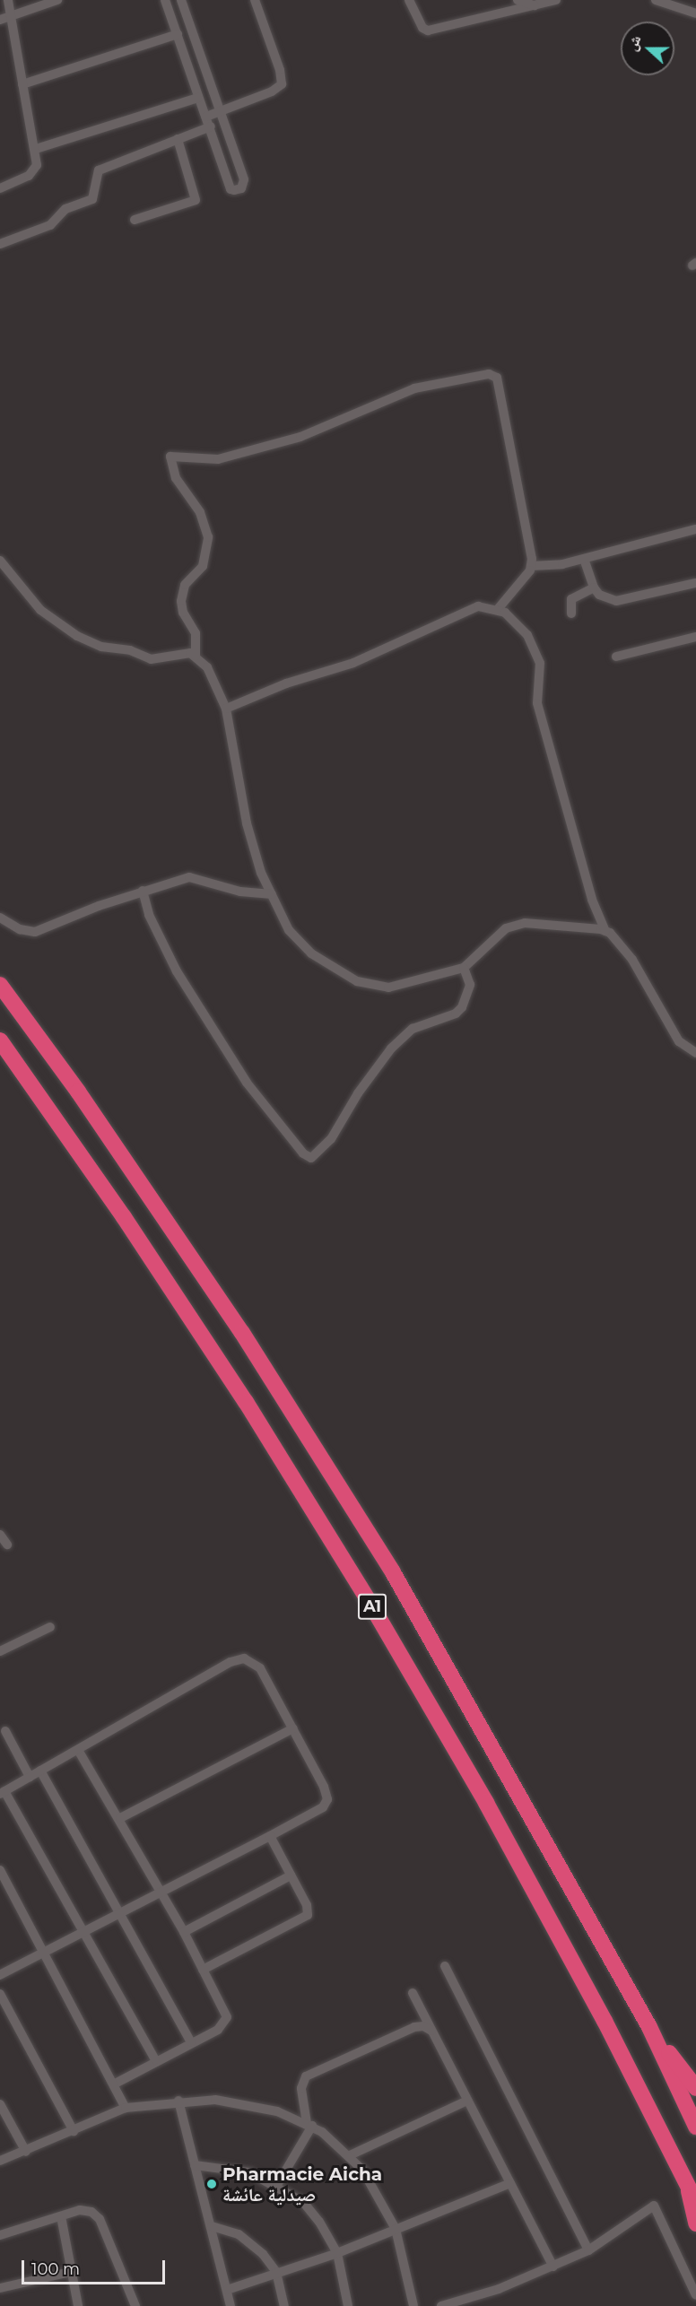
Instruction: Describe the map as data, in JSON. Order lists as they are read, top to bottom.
{
  "streets": {
    "highway": ["A1"]
  },
  "places": ["Pharmacie Aicha صيدلية عائشة"],
  "scale_bar": "100 m",
  "north": "left"
}
